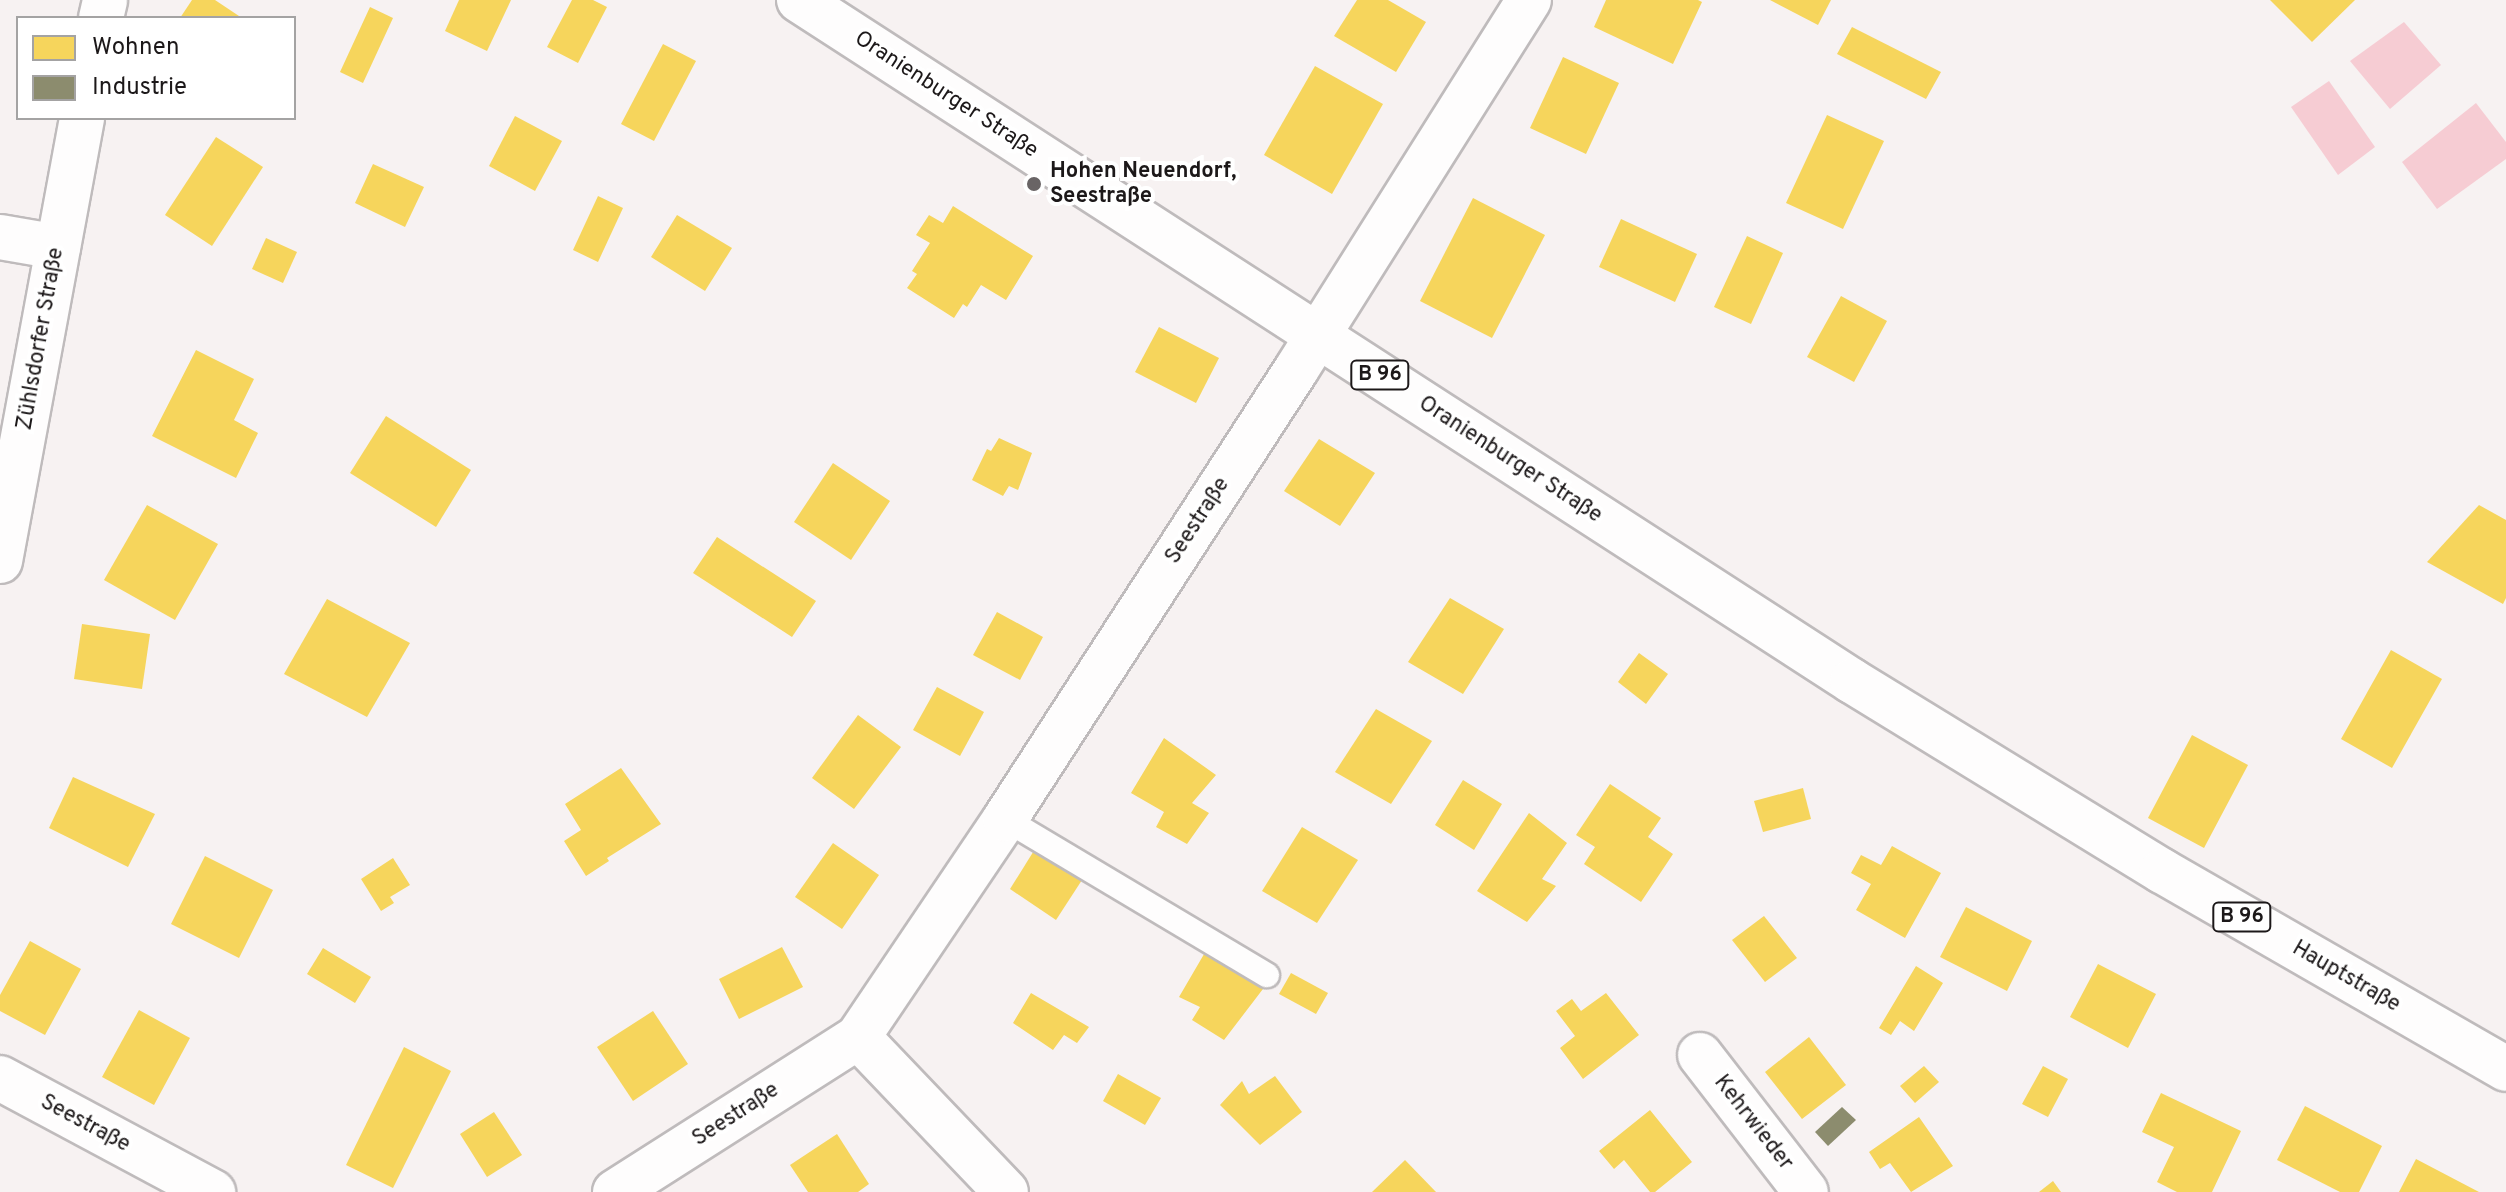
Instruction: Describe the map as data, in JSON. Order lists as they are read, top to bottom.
{
  "streets": {
    "street": [
      "Oranienburger Straße",
      "Zühlsdorfer Straße",
      "B 96",
      "Seestraße",
      "Hauptstraße",
      "Kehrwieder"
    ]
  },
  "crossings": [
    ["Oranienburger Straße", "Seestraße"],
    ["Oranienburger Straße", "Hauptstraße"]
  ],
  "places": ["Hohen Neuendorf, Seestraße"],
  "legend": ["Wohnen", "Industrie"]
}
